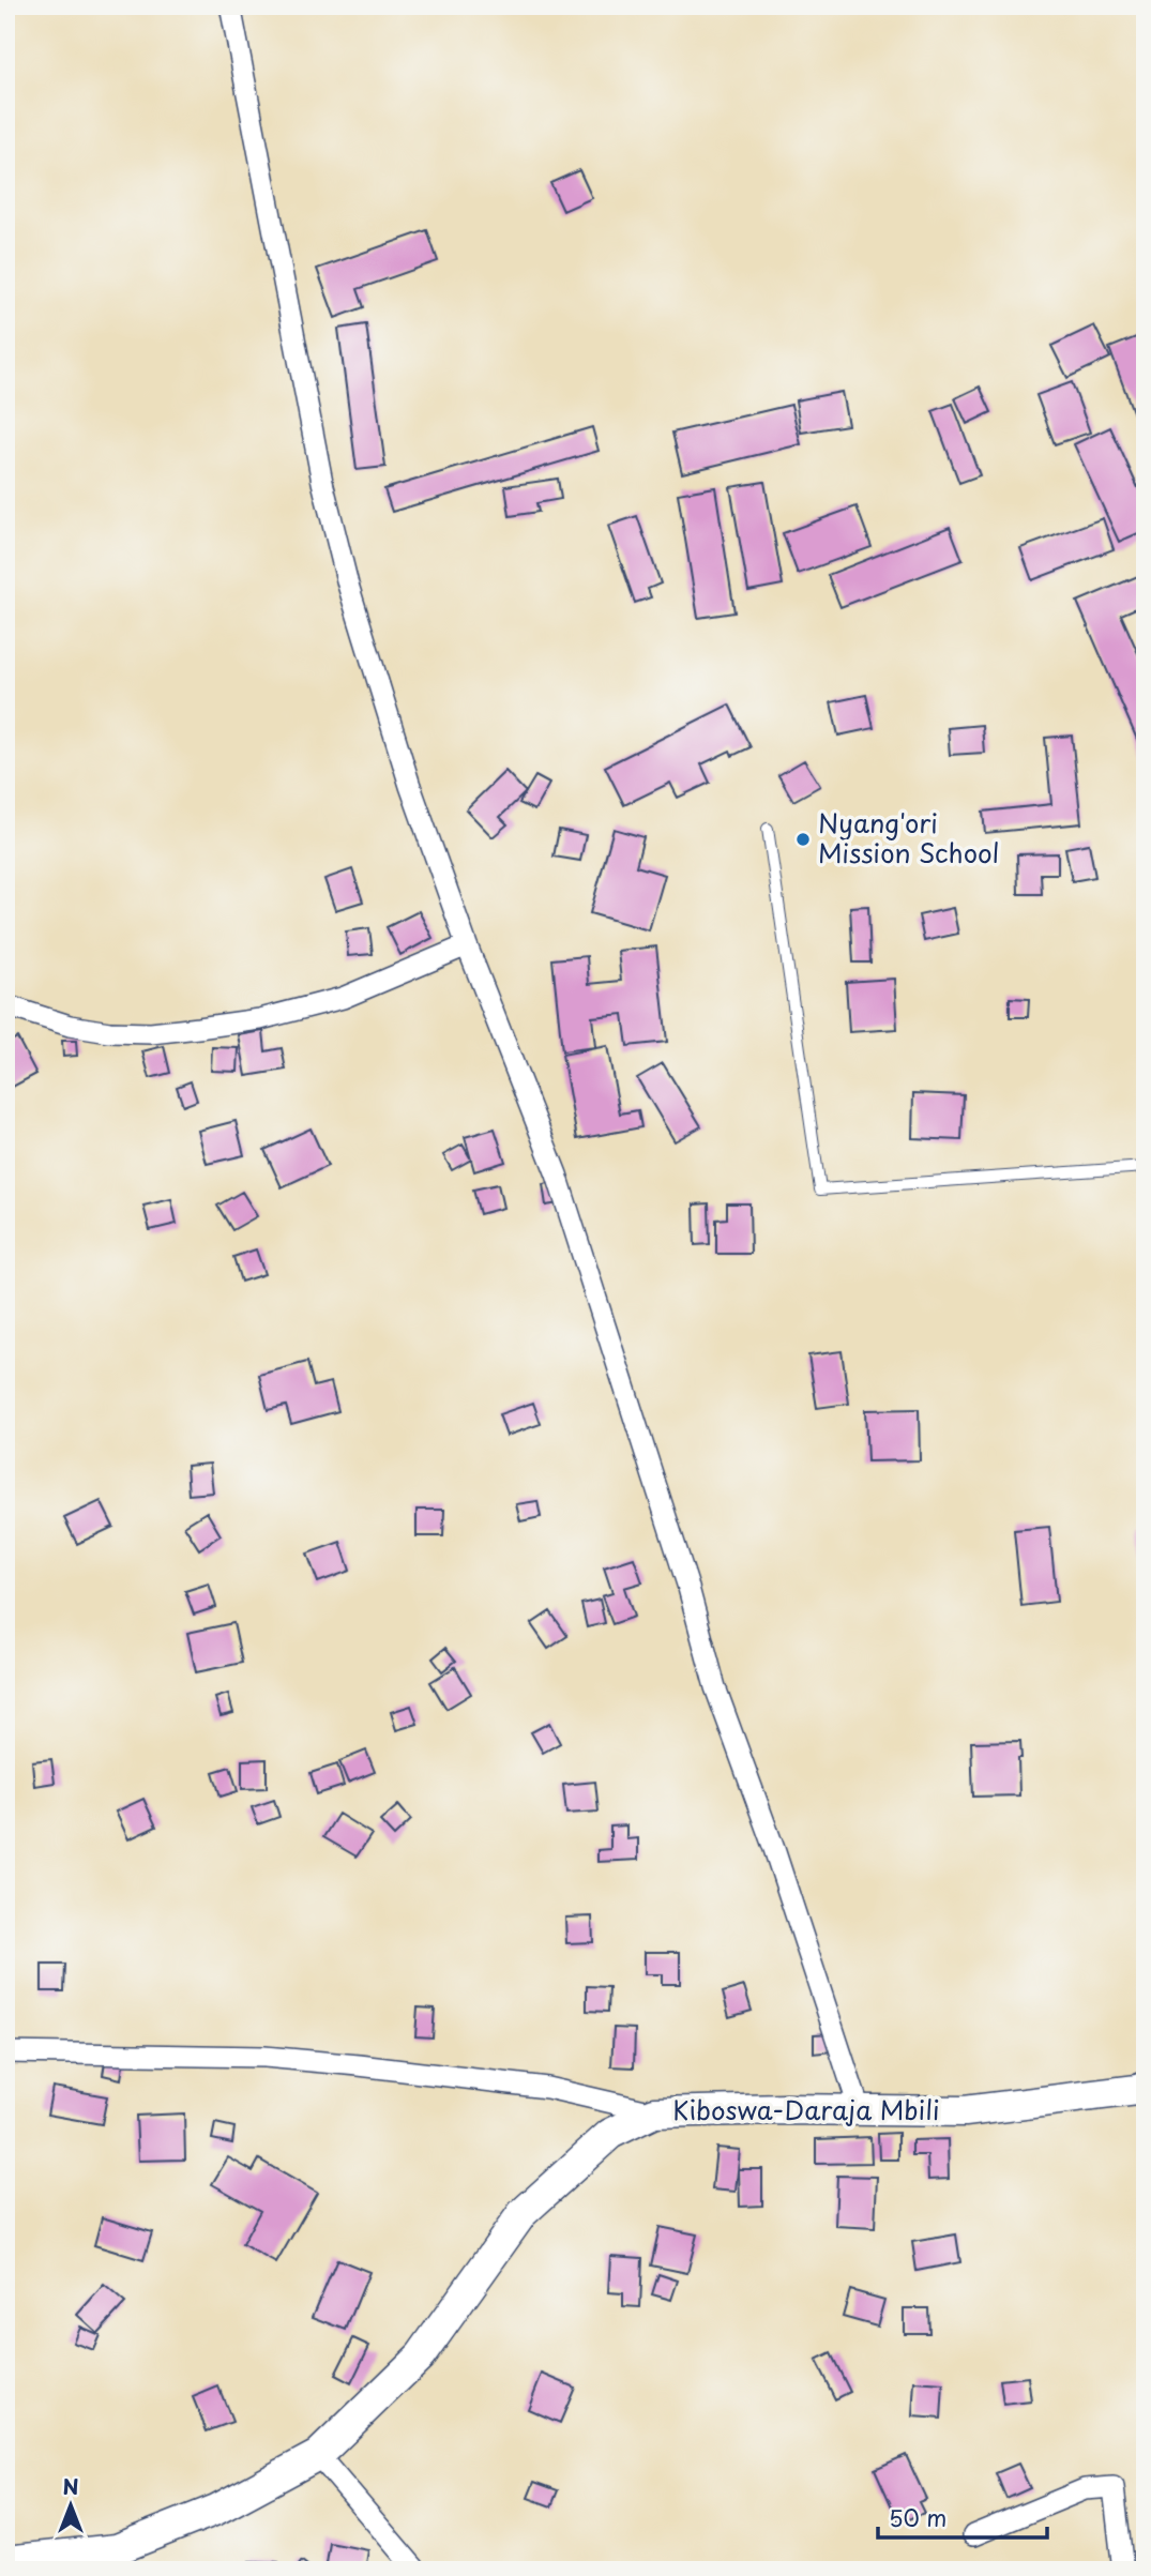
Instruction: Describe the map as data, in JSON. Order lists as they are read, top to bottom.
{
  "streets": {
    "main road": ["Kiboswa-Daraja Mbili"]
  },
  "places": ["Nyang'ori Mission School"],
  "scale_bar": "50 m",
  "north": "top"
}
